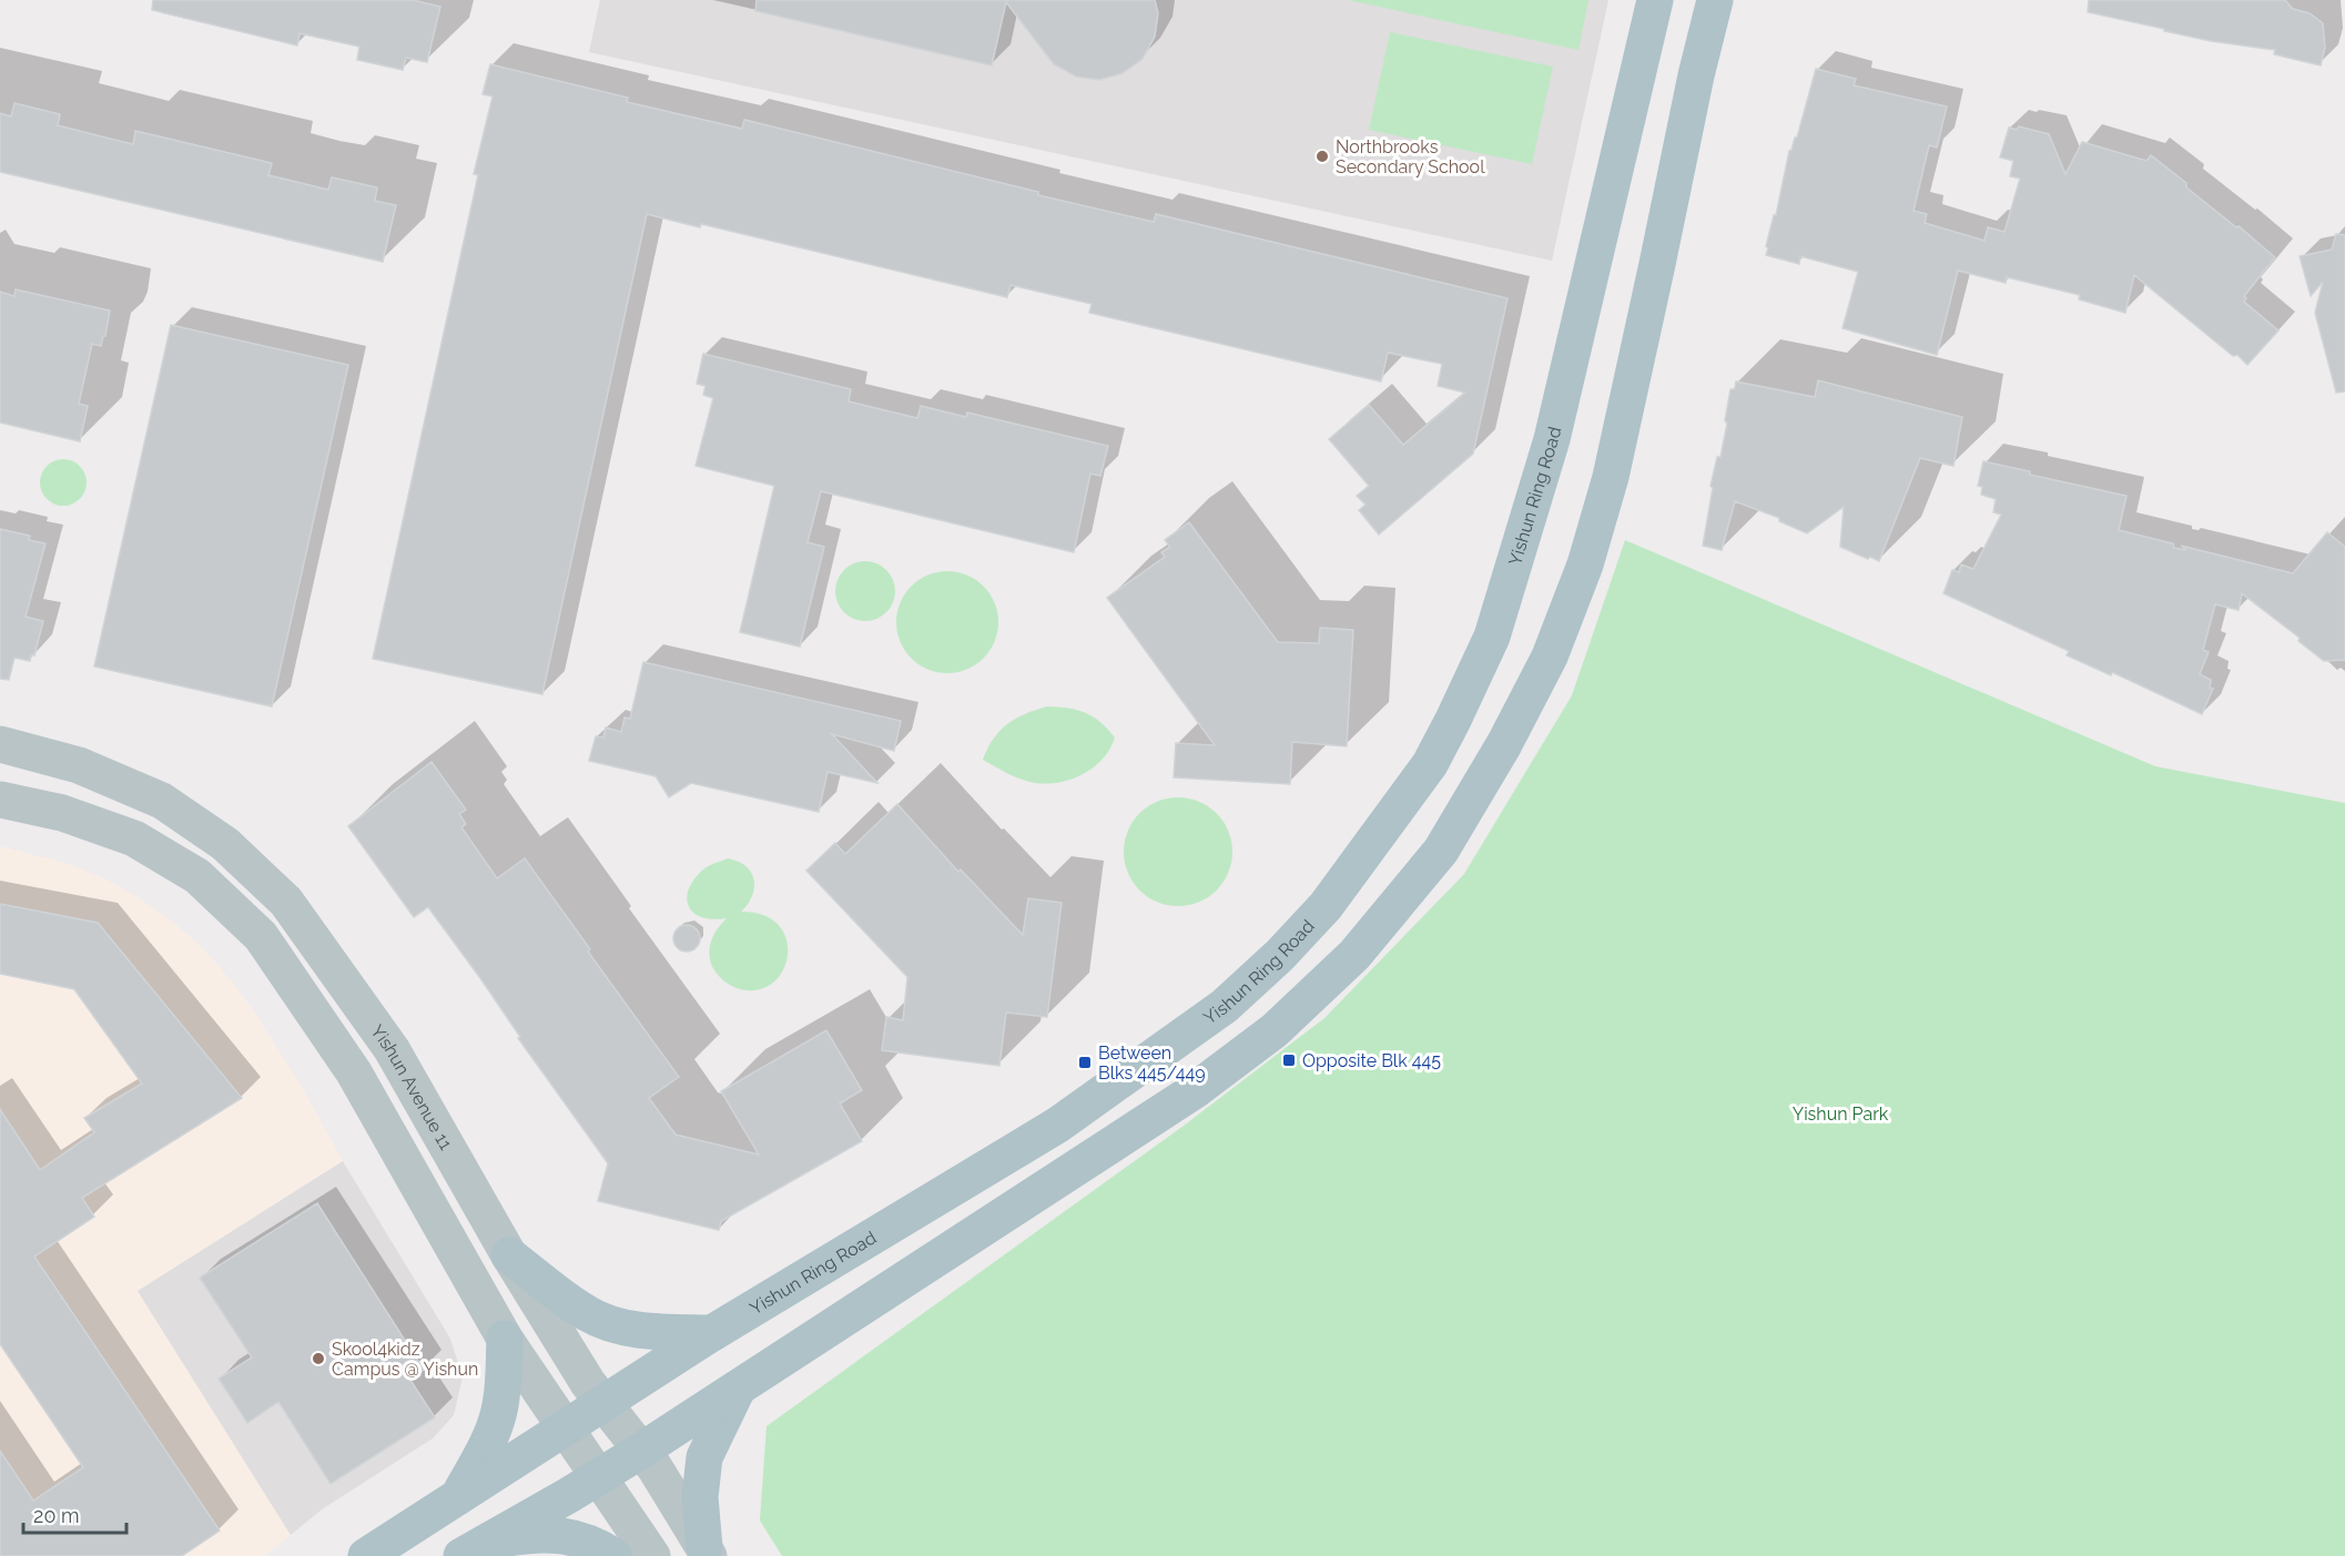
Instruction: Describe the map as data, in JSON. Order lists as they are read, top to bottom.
{
  "streets": {
    "main road": ["Yishun Ring Road"],
    "street": ["Yishun Avenue 11"]
  },
  "crossings": [
    ["Yishun Ring Road", "Yishun Avenue 11"]
  ],
  "parks": ["Yishun Park"],
  "places": {
    "other": ["Northbrooks Secondary School", "Skool4kidz Campus @ Yishun"],
    "transit": ["Opposite Blk 445", "Between Blks 445/449"]
  },
  "scale_bar": "20 m"
}
